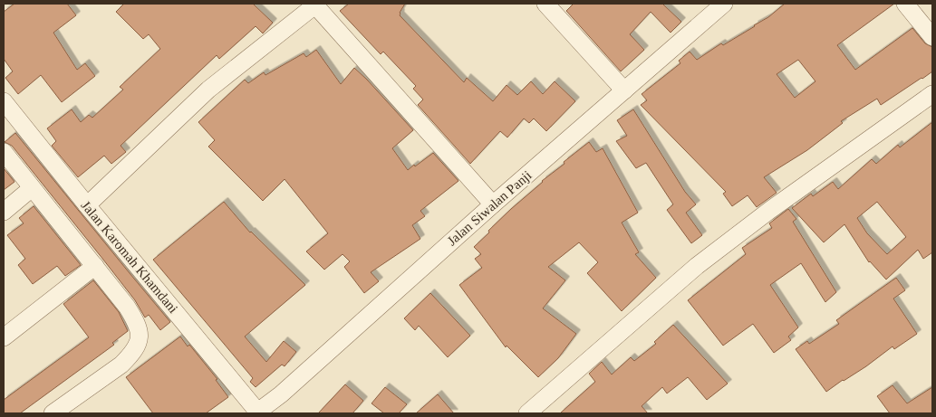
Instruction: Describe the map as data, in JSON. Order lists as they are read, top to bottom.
{
  "streets": {
    "street": ["Jalan Siwalan Panji", "Jalan Karomah Khamdani"]
  },
  "crossings": [
    ["Jalan Siwalan Panji", "Jalan Karomah Khamdani"]
  ]
}
